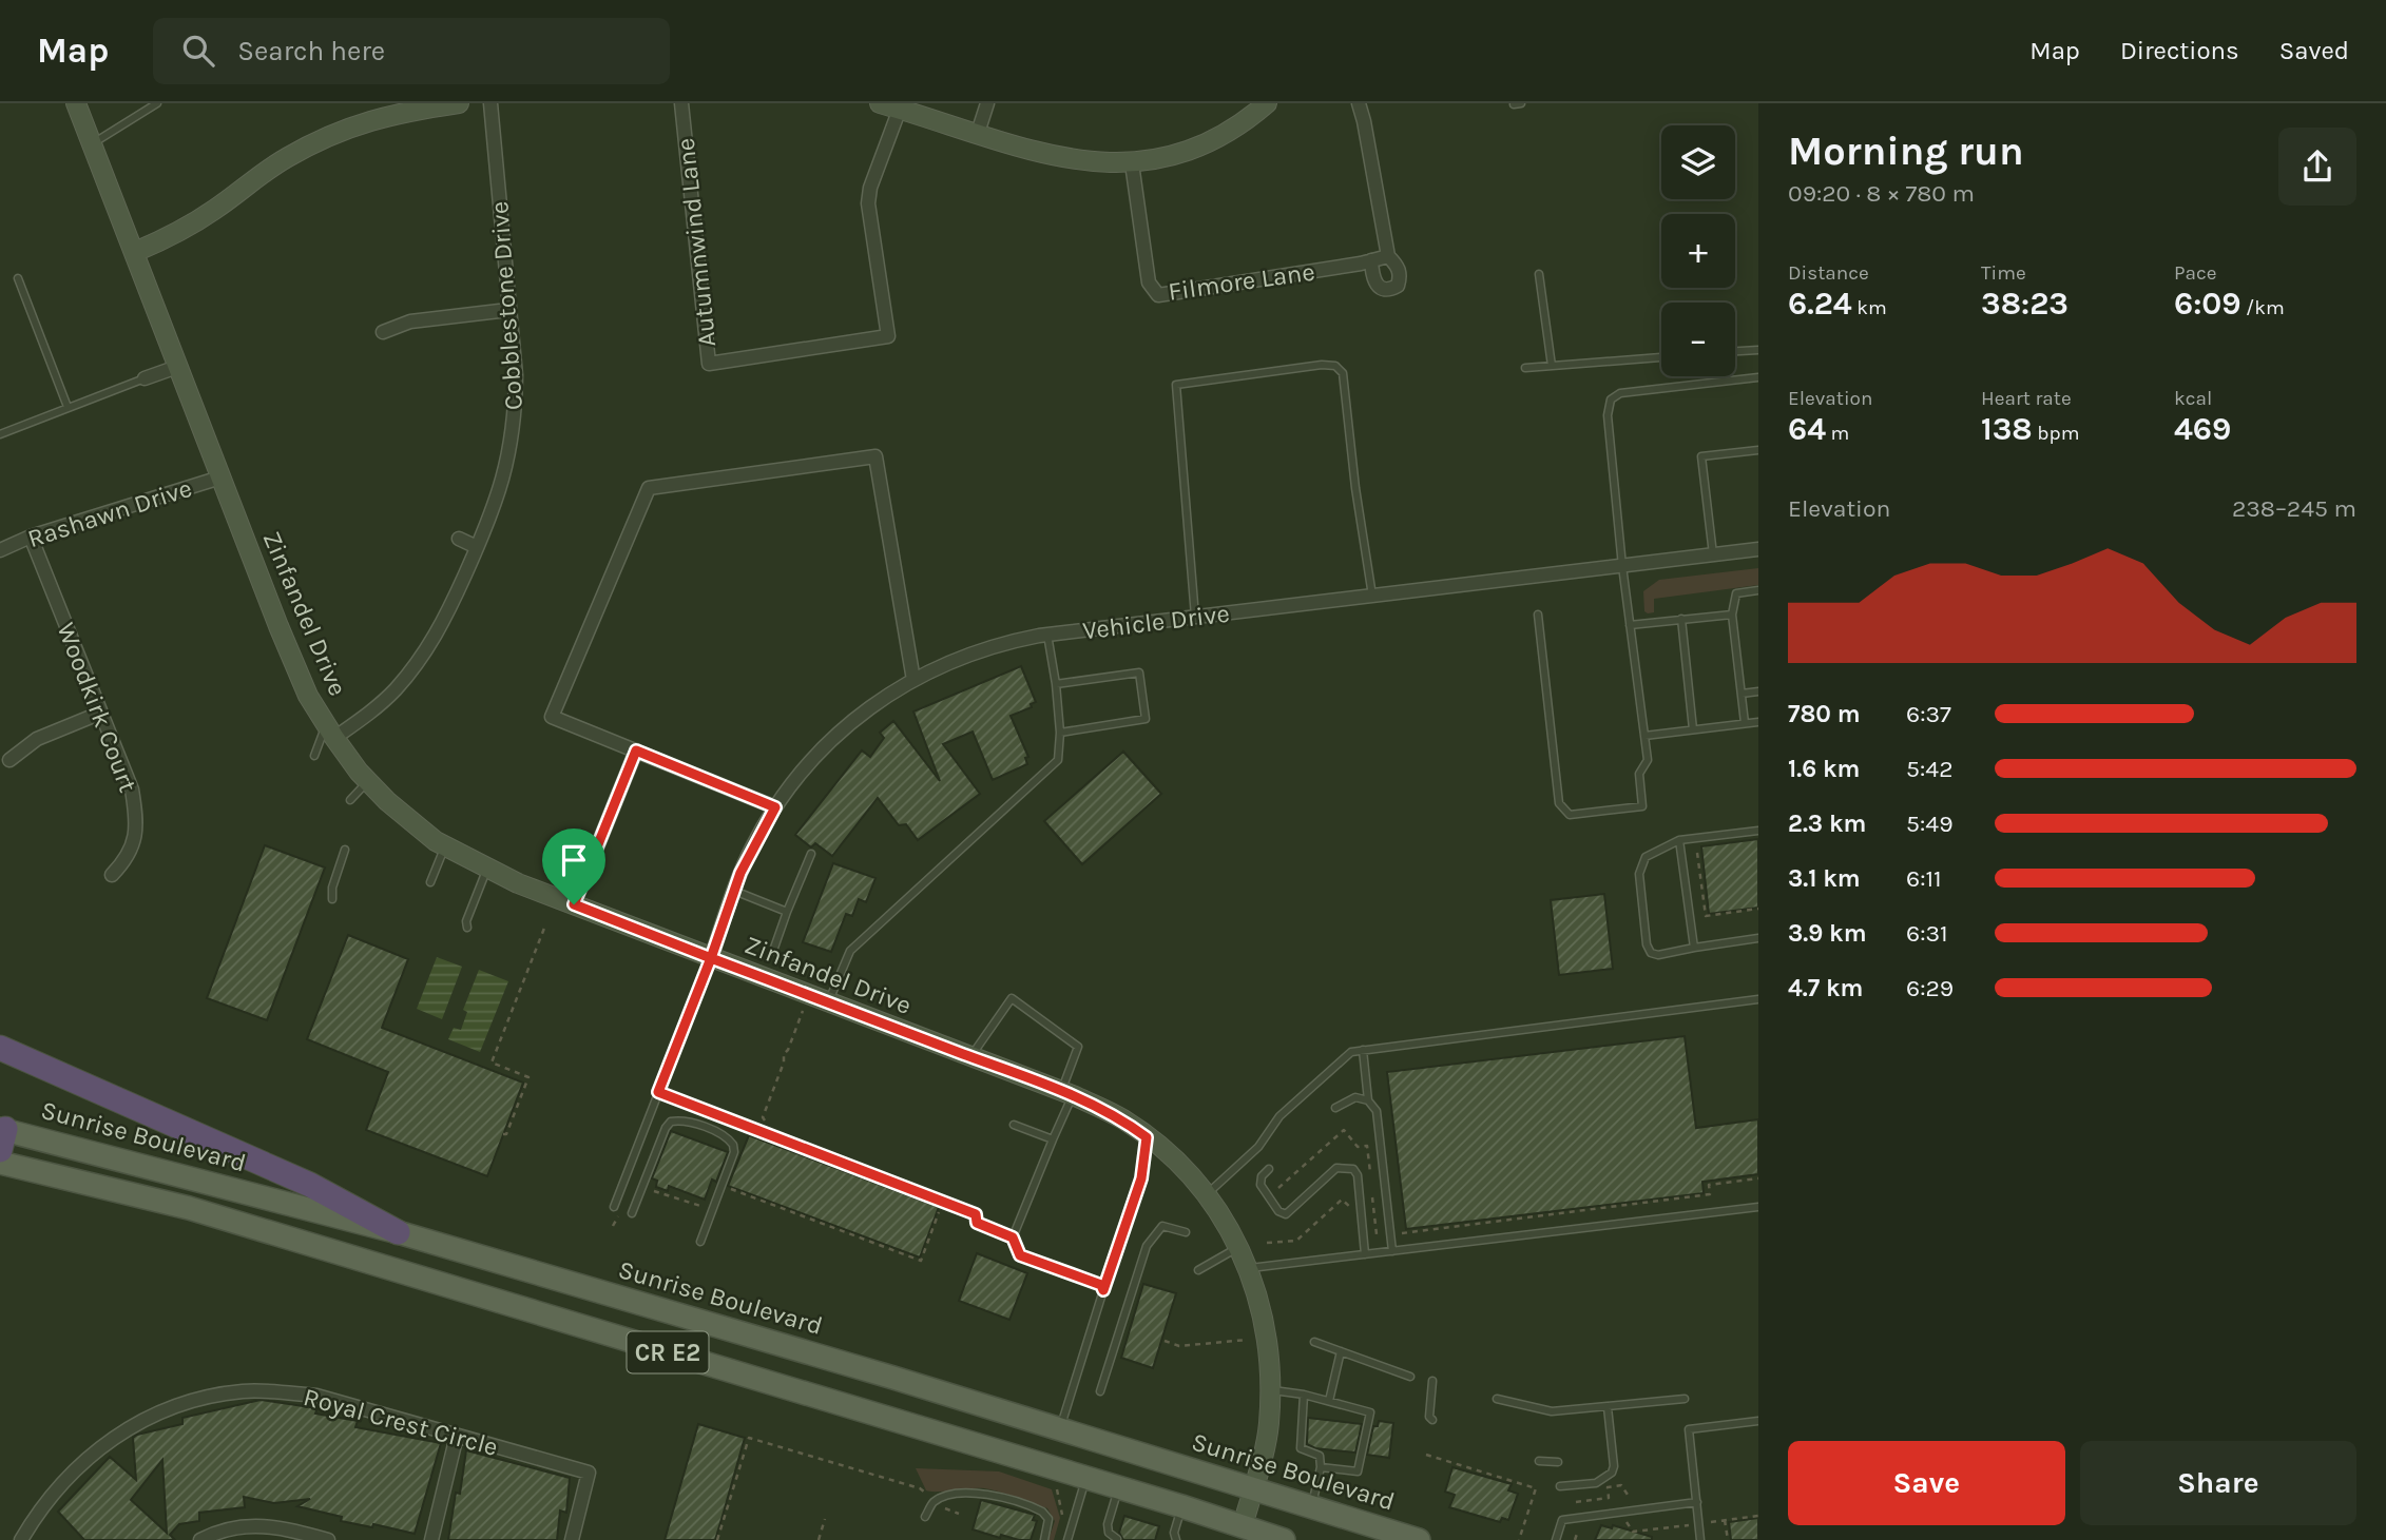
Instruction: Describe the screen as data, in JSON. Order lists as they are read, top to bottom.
{
  "streets": {
    "main road": ["Sunrise Boulevard", "CR E2"],
    "street": [
      "Autumnwind Lane",
      "Filmore Lane",
      "Cobblestone Drive",
      "Rashawn Drive",
      "Zinfandel Drive",
      "Vehicle Drive",
      "Woodkirk Court",
      "Royal Crest Circle"
    ]
  },
  "crossings": [
    ["Cobblestone Drive", "Zinfandel Drive"],
    ["Rashawn Drive", "Zinfandel Drive"],
    ["Rashawn Drive", "Woodkirk Court"],
    ["Zinfandel Drive", "Vehicle Drive"],
    ["Zinfandel Drive", "Sunrise Boulevard"],
    ["Zinfandel Drive", "CR E2"]
  ],
  "page": {
    "header": "Map",
    "search": "Search here",
    "nav": ["Map", "Directions", "Saved"],
    "heading": ["Morning run", "09:20 · 8 × 780 m"],
    "map_buttons": ["+", "−"],
    "stats": [
      ["Distance", "6.24 km"],
      ["Time", "38:23"],
      ["Pace", "6:09 /km"],
      ["Elevation", "64 m"],
      ["Heart rate", "138 bpm"],
      ["kcal", "469"]
    ],
    "chart": ["Elevation", "238–245 m"],
    "list": [
      {
        "name": "780 m",
        "note": "6:37"
      },
      {
        "name": "1.6 km",
        "note": "5:42"
      },
      {
        "name": "2.3 km",
        "note": "5:49"
      },
      {
        "name": "3.1 km",
        "note": "6:11"
      },
      {
        "name": "3.9 km",
        "note": "6:31"
      },
      {
        "name": "4.7 km",
        "note": "6:29"
      }
    ],
    "buttons": ["Save", "Share"]
  }
}
